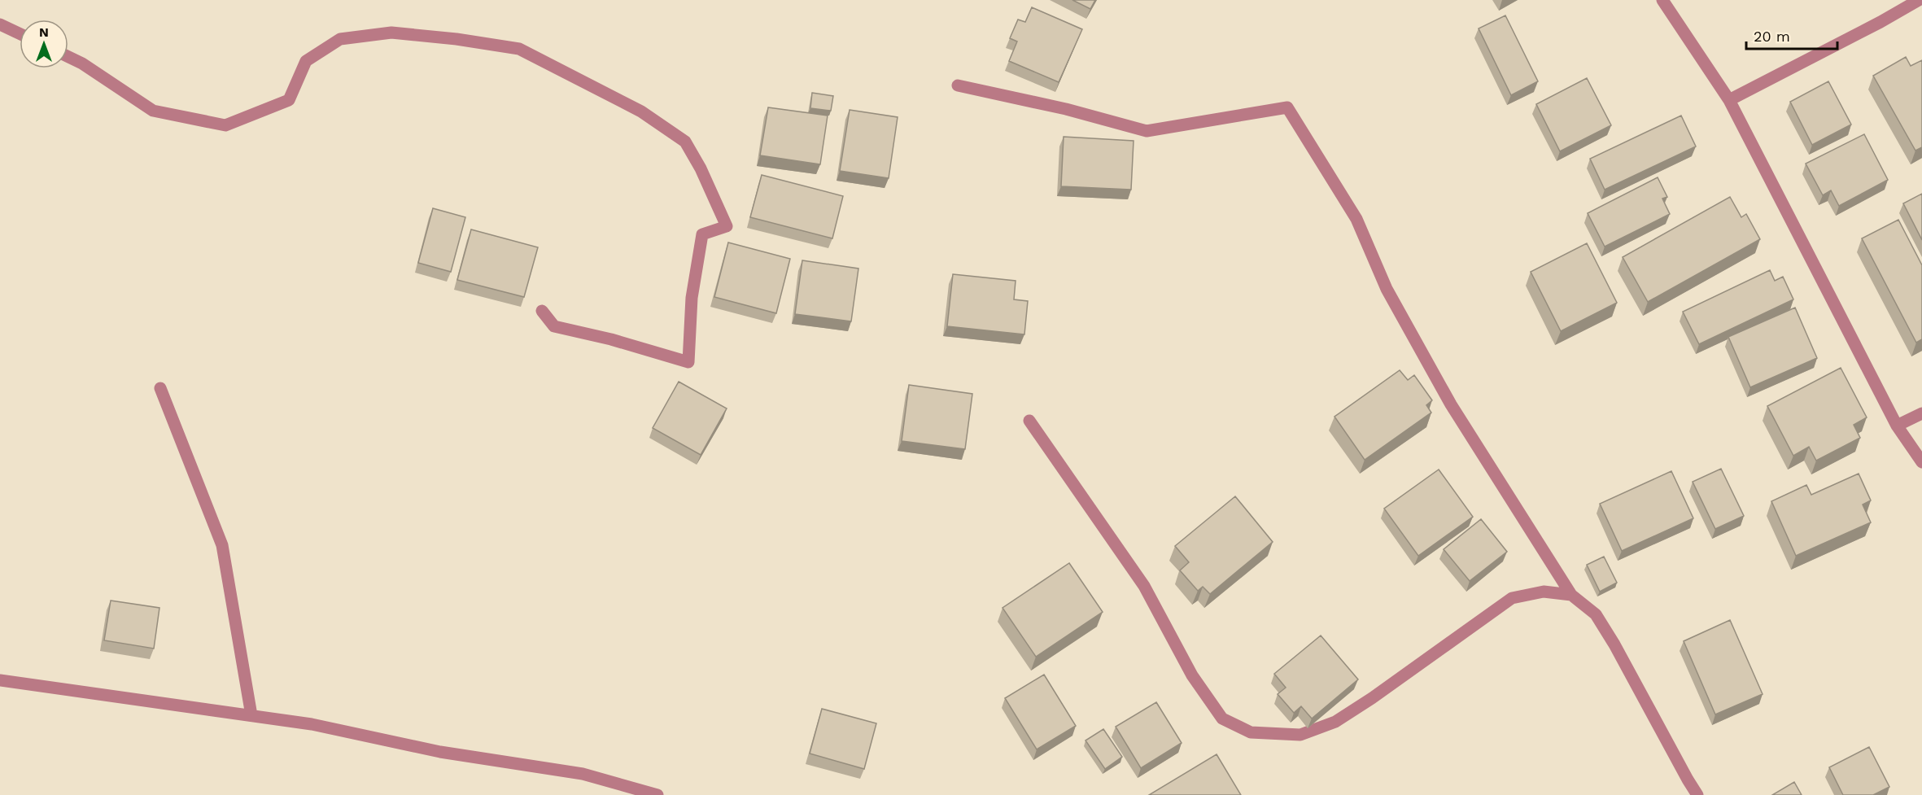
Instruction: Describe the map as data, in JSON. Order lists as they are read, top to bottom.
{
  "scale_bar": "20 m",
  "north": "top"
}
